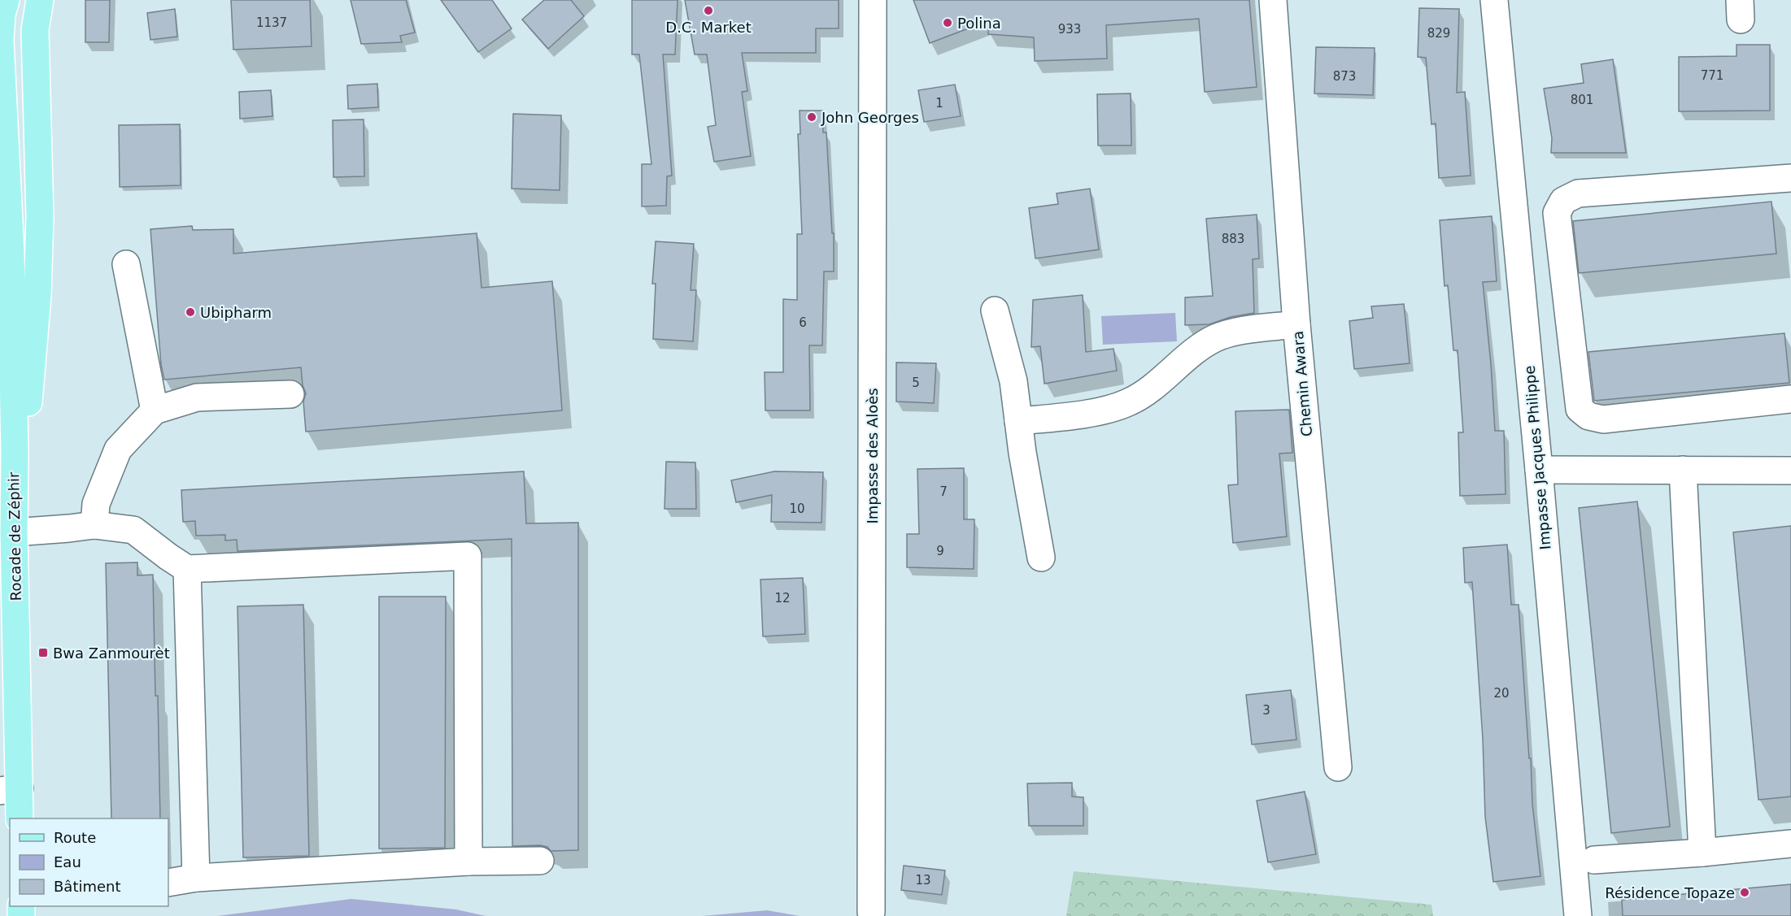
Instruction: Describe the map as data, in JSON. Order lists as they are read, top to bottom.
{
  "streets": {
    "main road": ["Rocade de Zéphir"],
    "street": ["Chemin Awara", "Impasse des Aloès", "Impasse Jacques Philippe"]
  },
  "places": {
    "other": [
      "D.C. Market",
      "Polina",
      "John Georges",
      "Ubipharm",
      "Résidence Topaze"
    ],
    "transit": ["Bwa Zanmourèt"]
  },
  "house_numbers": [
    "1137",
    "933",
    "829",
    "771",
    "873",
    "801",
    "1",
    "883",
    "6",
    "5",
    "7",
    "10",
    "9",
    "12",
    "20",
    "3",
    "13"
  ],
  "legend": ["Route", "Eau", "Bâtiment"]
}
